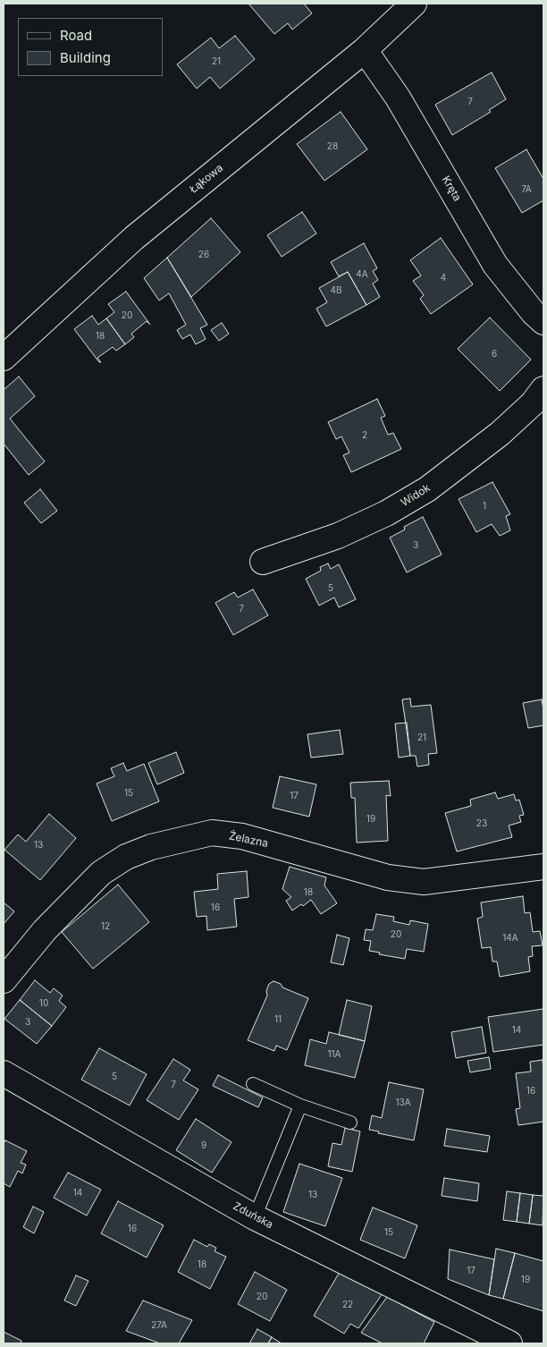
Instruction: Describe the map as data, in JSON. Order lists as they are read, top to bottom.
{
  "streets": {
    "street": [
      "Łąkowa",
      "Kręta",
      "Widok",
      "Żelazna",
      "Zduńska"
    ]
  },
  "crossings": [
    ["Łąkowa", "Kręta"]
  ],
  "house_numbers": [
    "21",
    "7",
    "28",
    "7A",
    "26",
    "4A",
    "4",
    "4B",
    "20",
    "18",
    "6",
    "2",
    "1",
    "3",
    "5",
    "7",
    "21",
    "15",
    "17",
    "19",
    "23",
    "13",
    "18",
    "16",
    "12",
    "20",
    "14A",
    "10",
    "11",
    "3",
    "14",
    "11A",
    "5",
    "7",
    "16",
    "13A",
    "9",
    "14",
    "13",
    "16",
    "15",
    "18",
    "17",
    "19",
    "20",
    "22",
    "27A"
  ],
  "legend": ["Road", "Building"]
}
